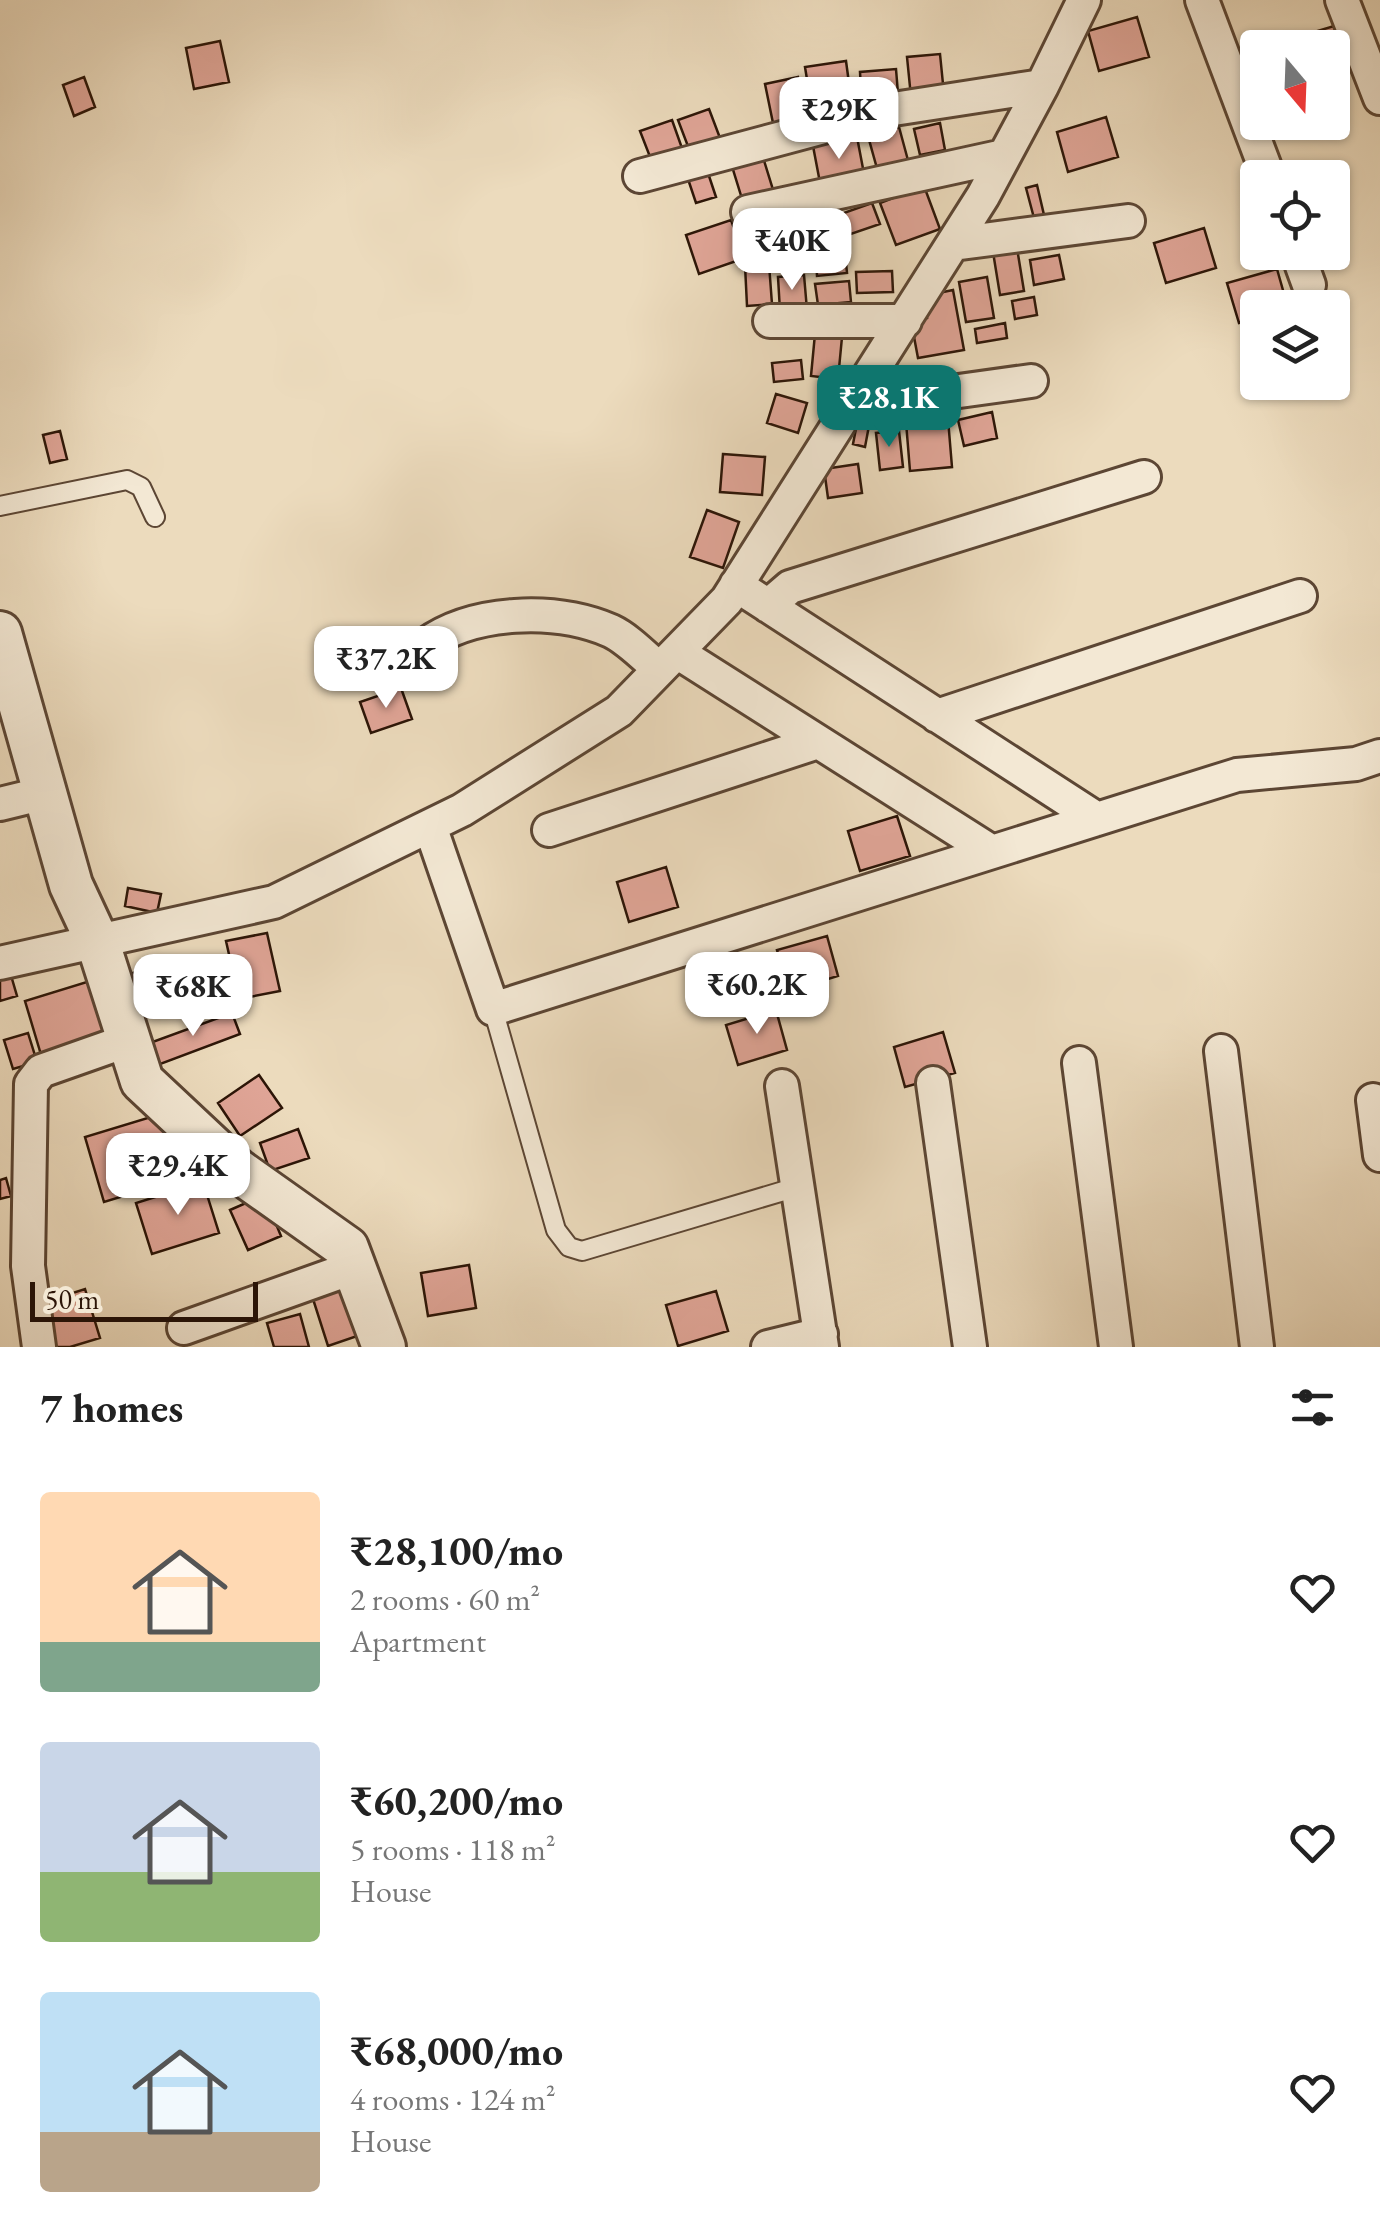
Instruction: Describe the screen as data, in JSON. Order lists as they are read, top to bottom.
{
  "scale_bar": "50 m",
  "north": "bottom",
  "page": {
    "price": [
      "₹29K",
      "₹40K",
      "₹28.1K",
      "₹37.2K",
      "₹60.2K",
      "₹68K",
      "₹29.4K"
    ],
    "scale": "50 m",
    "heading": "7 homes",
    "list": [
      {
        "name": "₹28,100/mo",
        "note": "2 rooms · 60 m² · Apartment"
      },
      {
        "name": "₹60,200/mo",
        "note": "5 rooms · 118 m² · House"
      },
      {
        "name": "₹68,000/mo",
        "note": "4 rooms · 124 m² · House"
      }
    ]
  }
}
